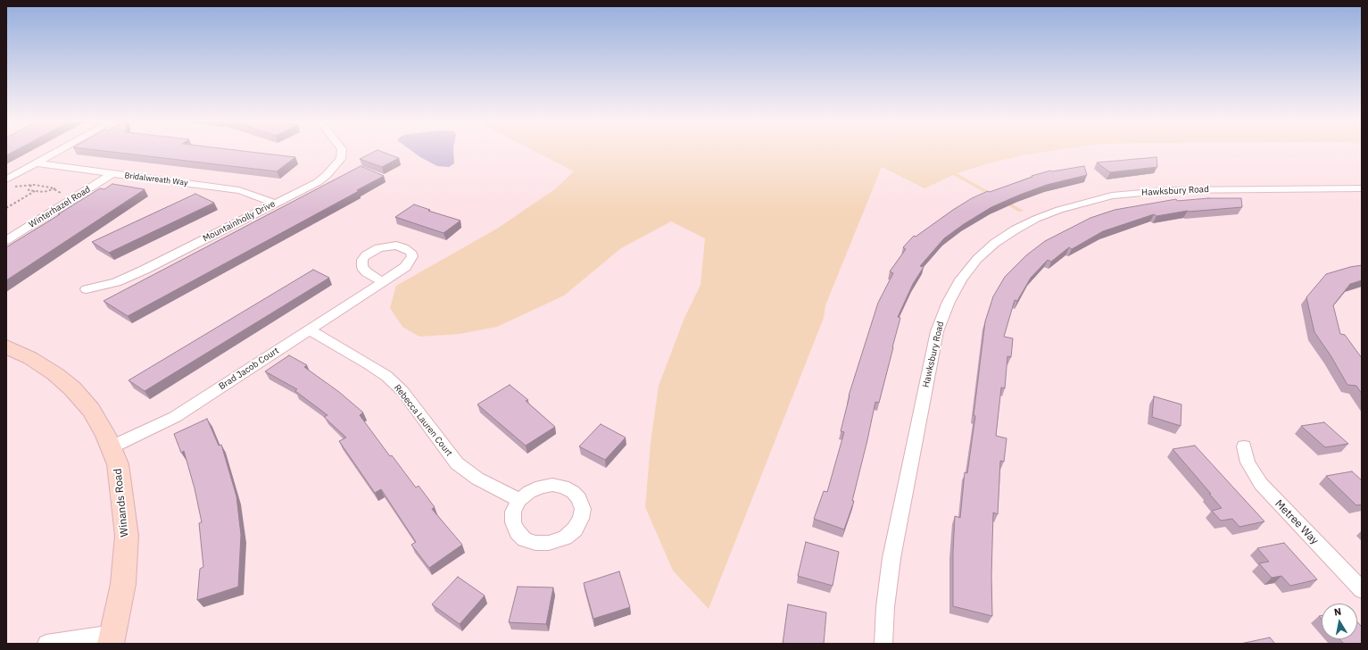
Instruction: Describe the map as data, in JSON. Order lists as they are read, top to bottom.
{
  "streets": {
    "street": [
      "Bridalwreath Way",
      "Hawksbury Road",
      "Winterhazel Road",
      "Mountainholly Drive",
      "Brad Jacob Court",
      "Rebecca Lauren Court",
      "Winands Road",
      "Metree Way"
    ]
  },
  "crossings": [
    ["Bridalwreath Way", "Winterhazel Road"],
    ["Bridalwreath Way", "Mountainholly Drive"],
    ["Brad Jacob Court", "Rebecca Lauren Court"],
    ["Brad Jacob Court", "Winands Road"]
  ],
  "north": "top"
}
